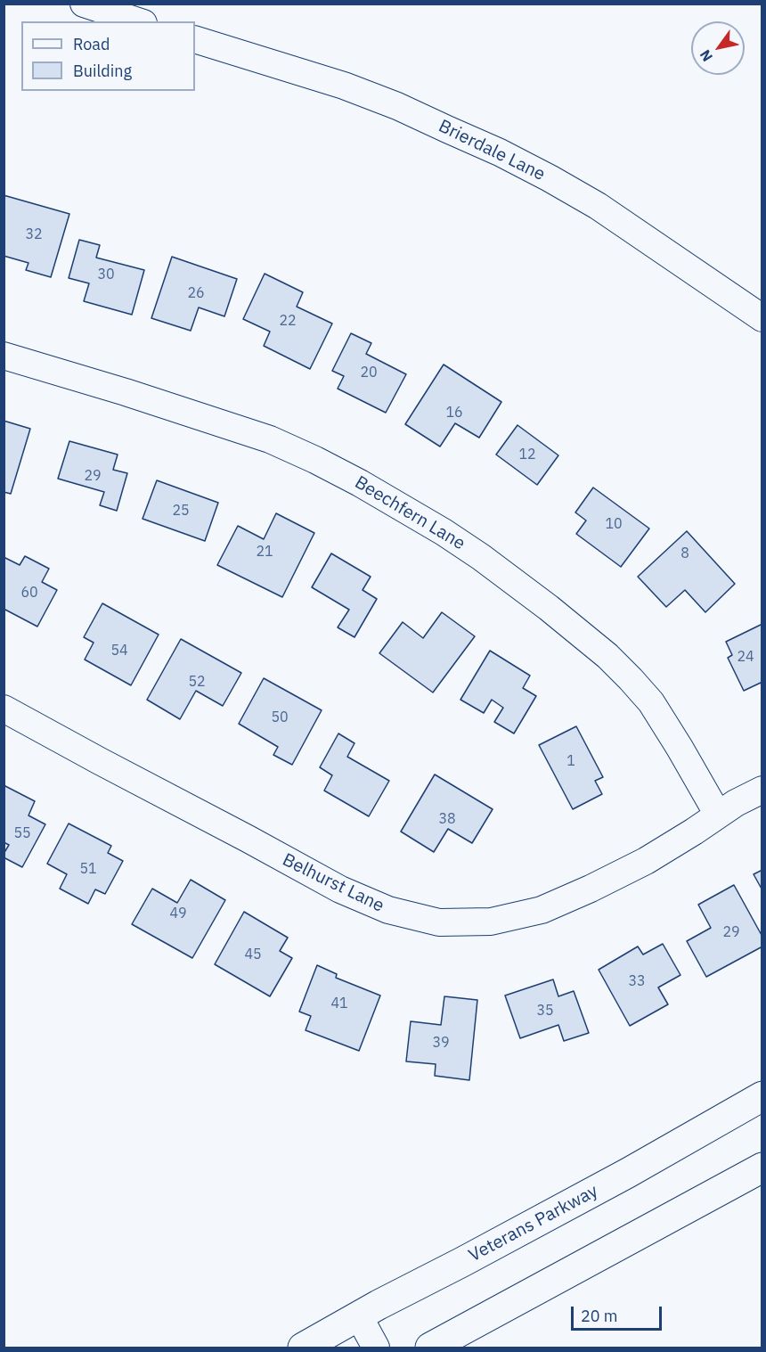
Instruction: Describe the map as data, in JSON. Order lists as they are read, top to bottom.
{
  "streets": {
    "main road": ["Veterans Parkway"],
    "street": ["Brierdale Lane", "Beechfern Lane", "Belhurst Lane"]
  },
  "crossings": [
    ["Beechfern Lane", "Belhurst Lane"]
  ],
  "house_numbers": [
    "32",
    "30",
    "26",
    "22",
    "20",
    "16",
    "12",
    "29",
    "25",
    "10",
    "21",
    "8",
    "60",
    "54",
    "24",
    "52",
    "50",
    "1",
    "38",
    "55",
    "51",
    "49",
    "29",
    "45",
    "33",
    "41",
    "35",
    "39"
  ],
  "legend": ["Road", "Building"],
  "scale_bar": "20 m",
  "north": "bottom left"
}
